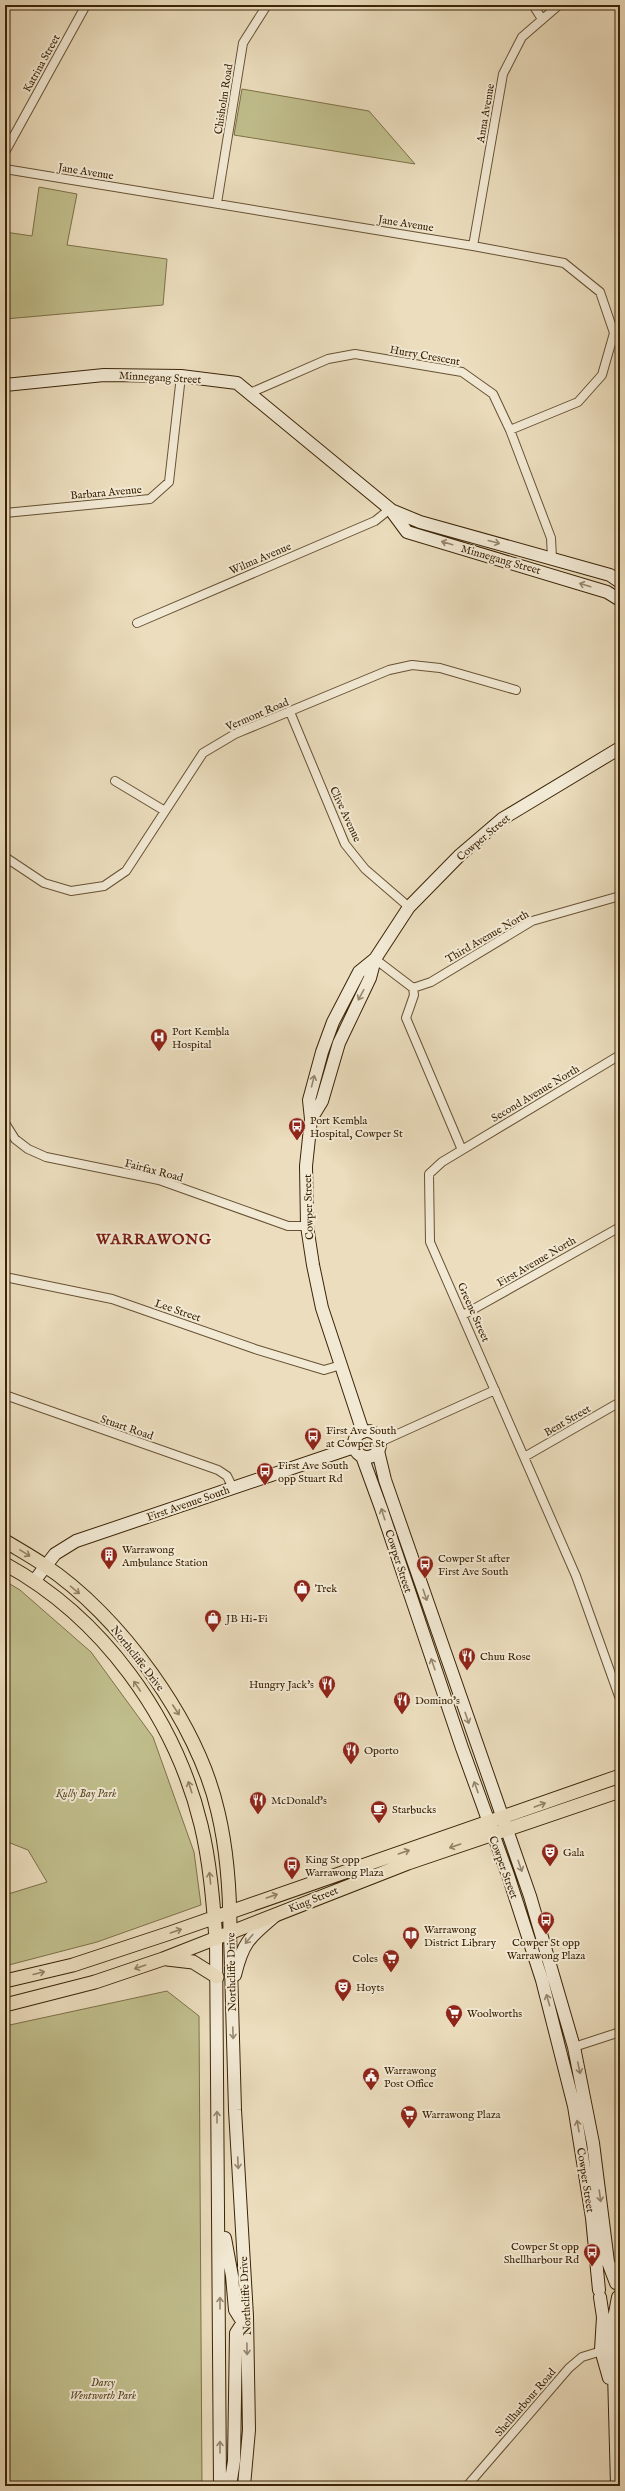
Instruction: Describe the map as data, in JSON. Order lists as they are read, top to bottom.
{
  "streets": {
    "main road": [
      "Minnegang Street",
      "Cowper Street",
      "First Avenue South",
      "Northcliffe Drive",
      "King Street"
    ],
    "street": [
      "Katrina Street",
      "Chisholm Road",
      "Anna Avenue",
      "Jane Avenue",
      "Hurry Crescent",
      "Barbara Avenue",
      "Wilma Avenue",
      "Vermont Road",
      "Clive Avenue",
      "Third Avenue North",
      "Second Avenue North",
      "Fairfax Road",
      "First Avenue North",
      "Lee Street",
      "Greene Street",
      "Bent Street",
      "Stuart Road",
      "Shellharbour Road"
    ]
  },
  "crossings": [
    ["Chisholm Road", "Jane Avenue"],
    ["Anna Avenue", "Jane Avenue"],
    ["Jane Avenue", "Hurry Crescent"],
    ["Hurry Crescent", "Minnegang Street"],
    ["Minnegang Street", "Barbara Avenue"],
    ["Minnegang Street", "Wilma Avenue"],
    ["Vermont Road", "Clive Avenue"],
    ["Clive Avenue", "Cowper Street"],
    ["Cowper Street", "Fairfax Road"],
    ["Cowper Street", "Lee Street"],
    ["Cowper Street", "First Avenue South"],
    ["Cowper Street", "King Street"],
    ["Cowper Street", "Shellharbour Road"],
    ["Second Avenue North", "Greene Street"],
    ["First Avenue North", "Greene Street"],
    ["Greene Street", "Bent Street"],
    ["Stuart Road", "First Avenue South"],
    ["First Avenue South", "Northcliffe Drive"],
    ["Northcliffe Drive", "King Street"]
  ],
  "districts": ["WARRAWONG"],
  "parks": ["Kully Bay Park", "Darcy Wentworth Park"],
  "places": {
    "hospital": ["Port Kembla Hospital"],
    "bus stop": [
      "Port Kembla Hospital, Cowper St",
      "First Ave South at Cowper St",
      "First Ave South opp Stuart Rd",
      "Cowper St after First Ave South",
      "King St opp Warrawong Plaza",
      "Cowper St opp Warrawong Plaza",
      "Cowper St opp Shellharbour Rd"
    ],
    "building": ["Warrawong Ambulance Station"],
    "shop": ["Trek", "JB Hi-Fi"],
    "restaurant": [
      "Chuu Rose",
      "Hungry Jack's",
      "Domino's",
      "Oporto",
      "McDonald's"
    ],
    "cafe": ["Starbucks"],
    "theatre": ["Gala", "Hoyts"],
    "library": ["Warrawong District Library"],
    "supermarket": ["Coles", "Woolworths", "Warrawong Plaza"],
    "public building": ["Warrawong Post Office"]
  }
}
